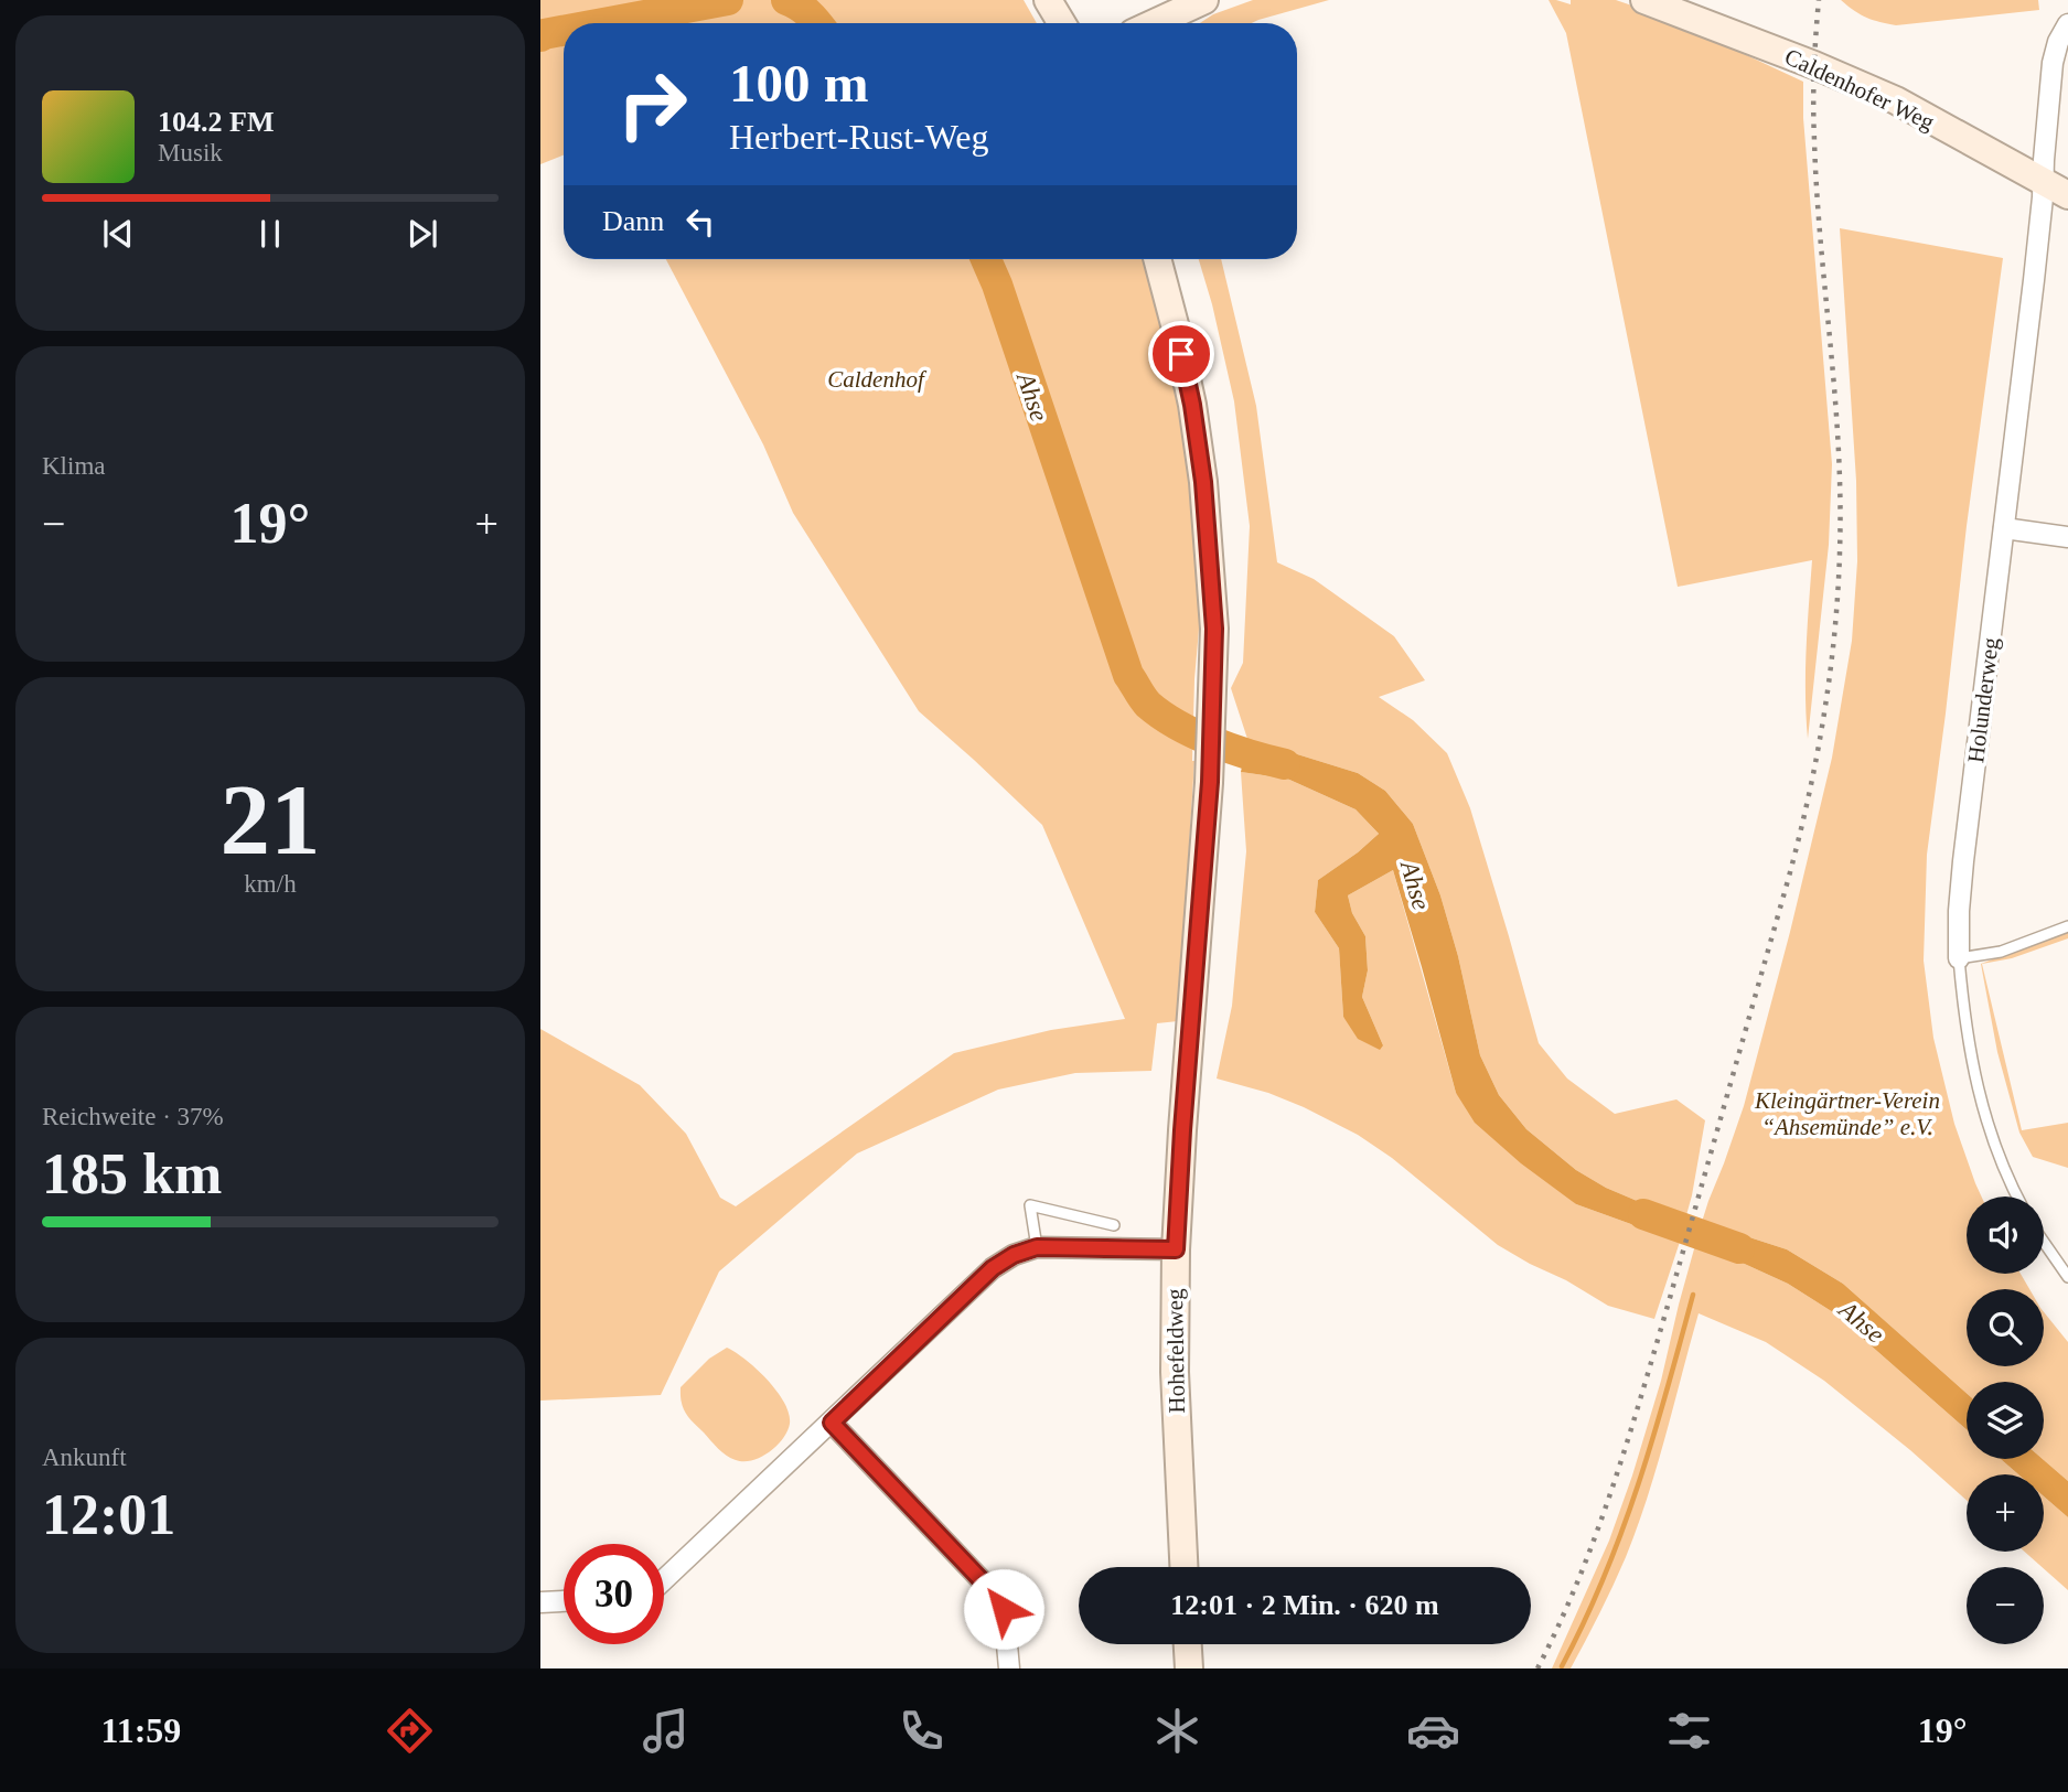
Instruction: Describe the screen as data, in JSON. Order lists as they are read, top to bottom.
{
  "streets": {
    "main road": ["Caldenhofer Weg", "Hohefeldweg"],
    "street": ["Holunderweg"]
  },
  "crossings": [
    ["Caldenhofer Weg", "Holunderweg"]
  ],
  "water": ["Ahse"],
  "parks": ["Caldenhof", "Kleingärtner-Verein “Ahsemünde” e.V."],
  "page": {
    "turn": ["100 m", "Herbert-Rust-Weg"],
    "song": ["104.2 FM", "Musik"],
    "then": "Dann",
    "tile": [
      "Klima",
      ["21", "km/h"],
      ["Reichweite · 37%", "185 km"],
      ["Ankunft", "12:01"]
    ],
    "heat": ["−", "19°", "+"],
    "map_buttons": ["+", "−"],
    "limit": "30",
    "trip": "12:01 · 2 Min. · 620 m",
    "tabs": ["11:59", "19°"]
  }
}
